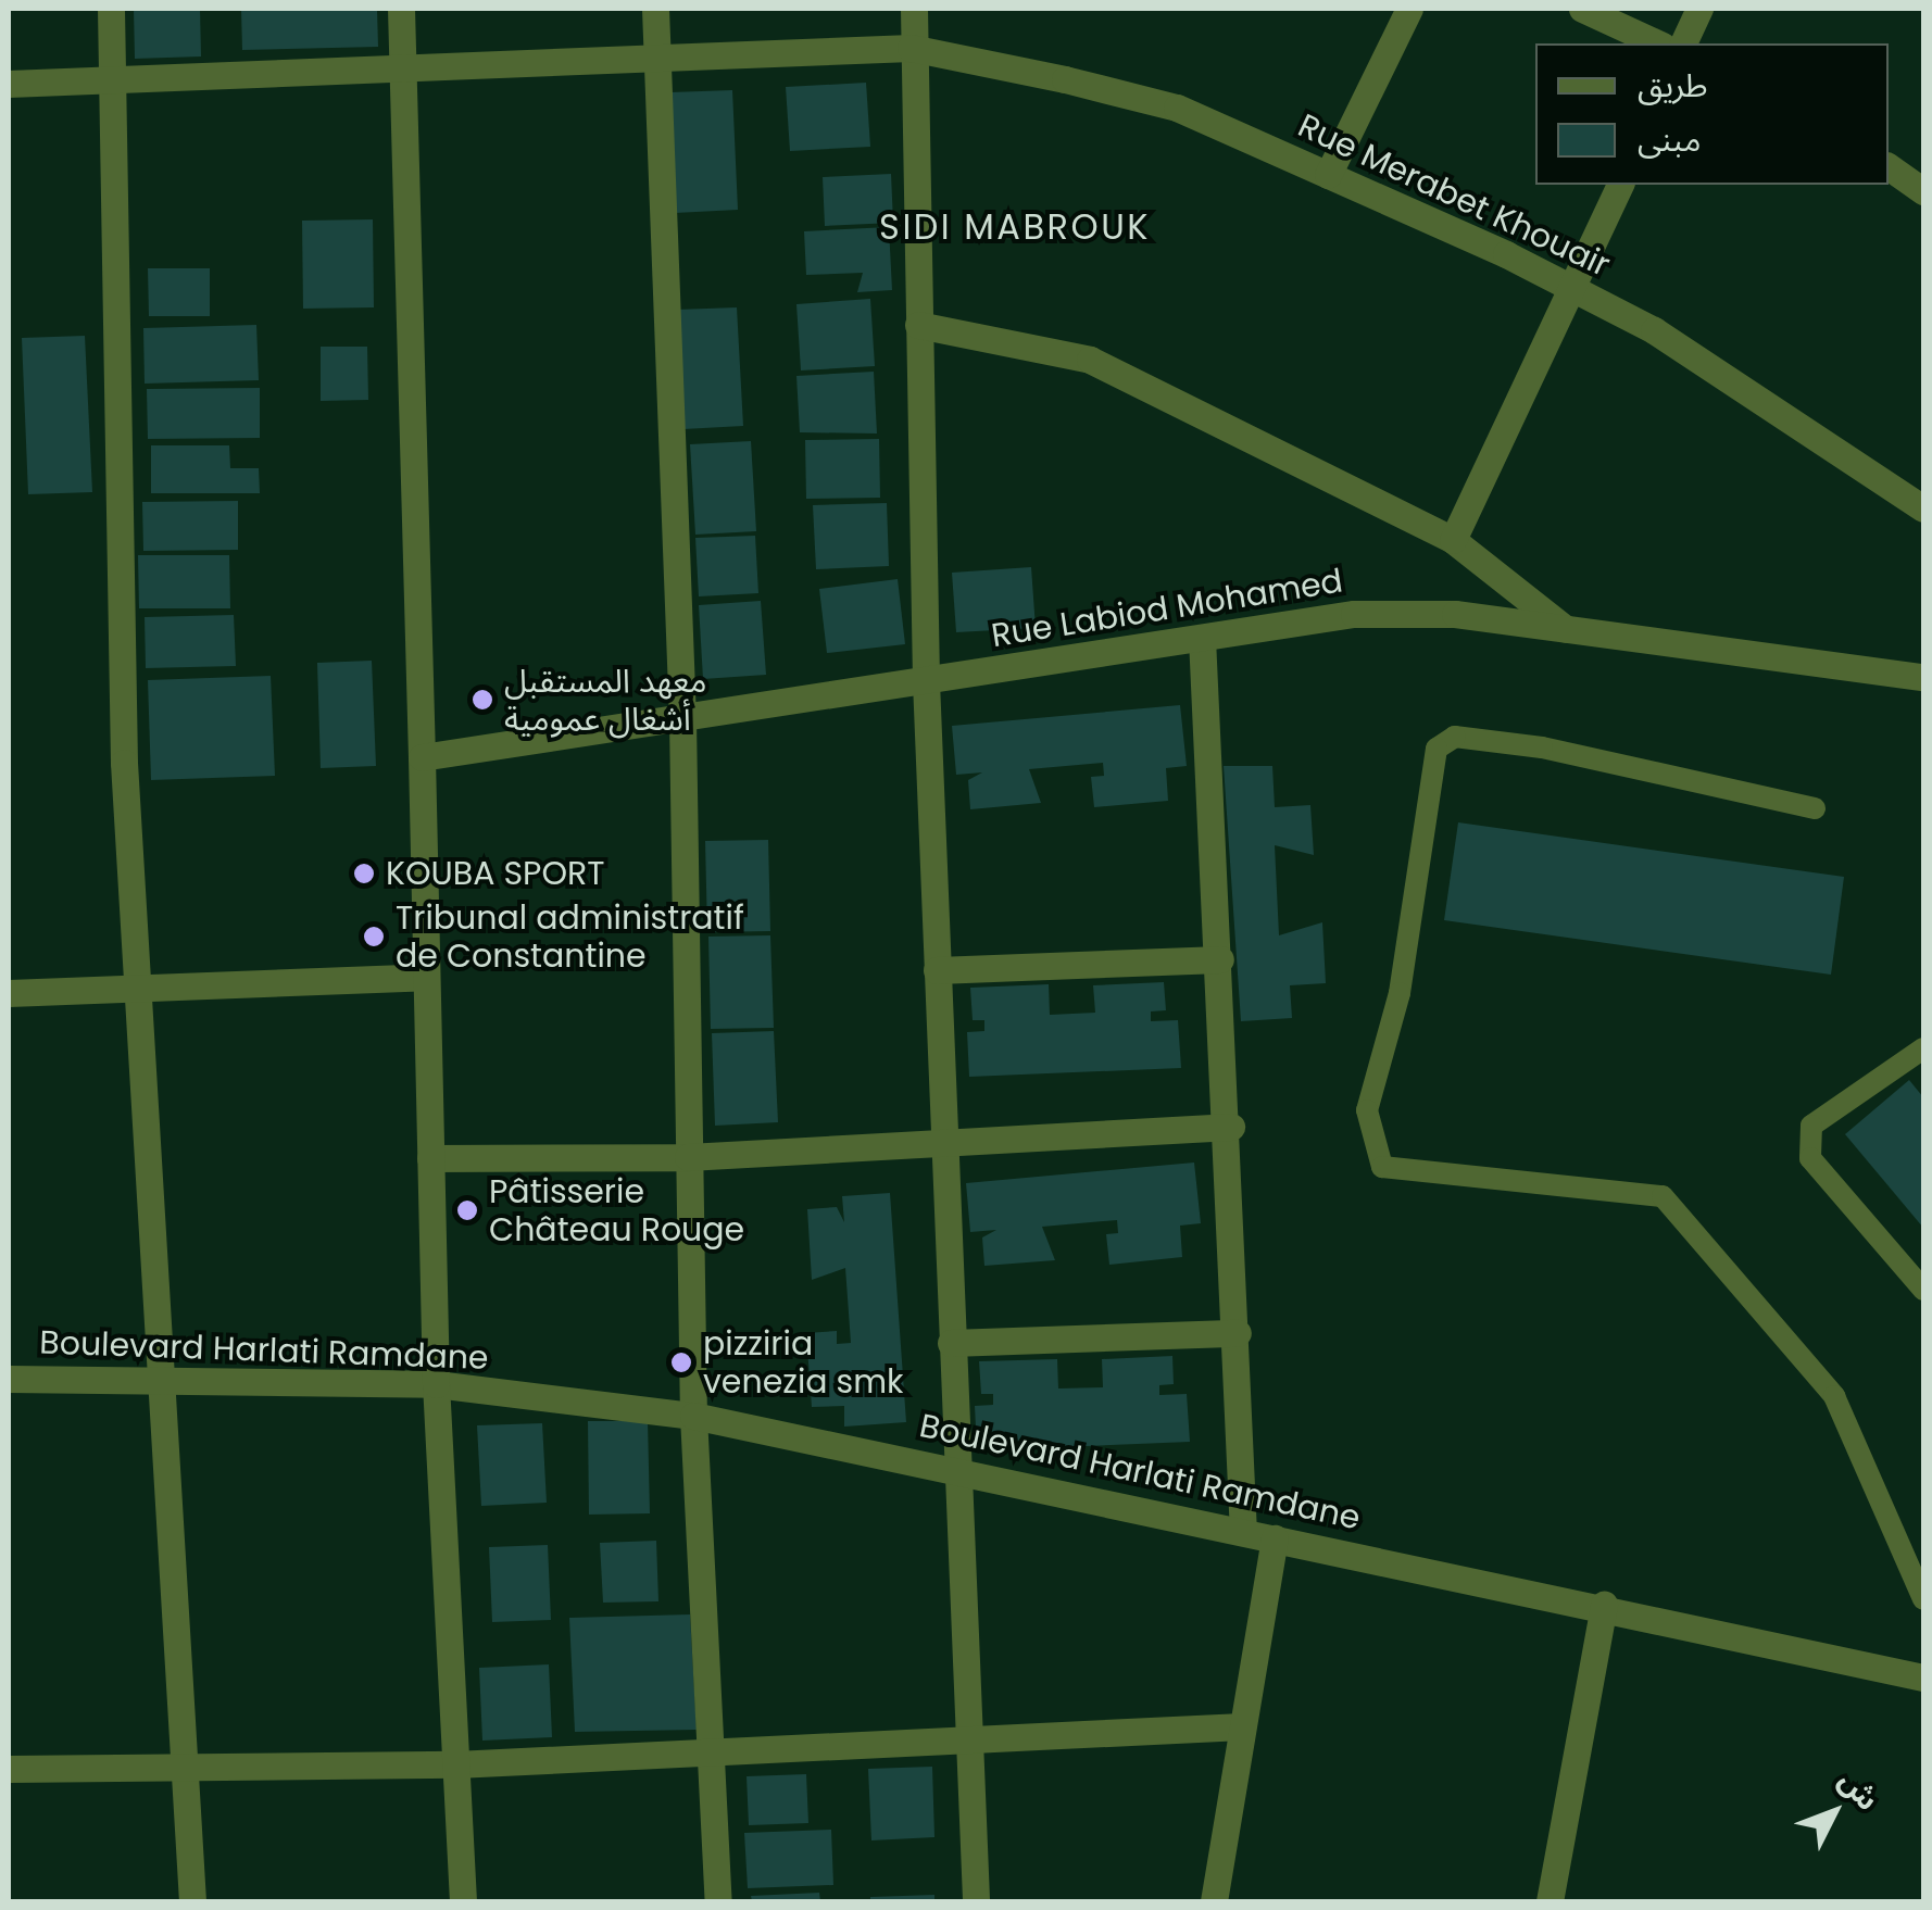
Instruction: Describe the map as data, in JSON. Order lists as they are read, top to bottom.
{
  "streets": {
    "street": ["Rue Merabet Khouair", "Rue Labiod Mohamed", "Boulevard Harlati Ramdane"]
  },
  "districts": ["SIDI MABROUK"],
  "places": [
    "معهد المستقبل أشغال عمومية",
    "KOUBA SPORT",
    "Tribunal administratif de Constantine",
    "Pâtisserie Château Rouge",
    "pizziria venezia smk"
  ],
  "legend": ["طريق", "مبنى"],
  "north": "top right"
}
